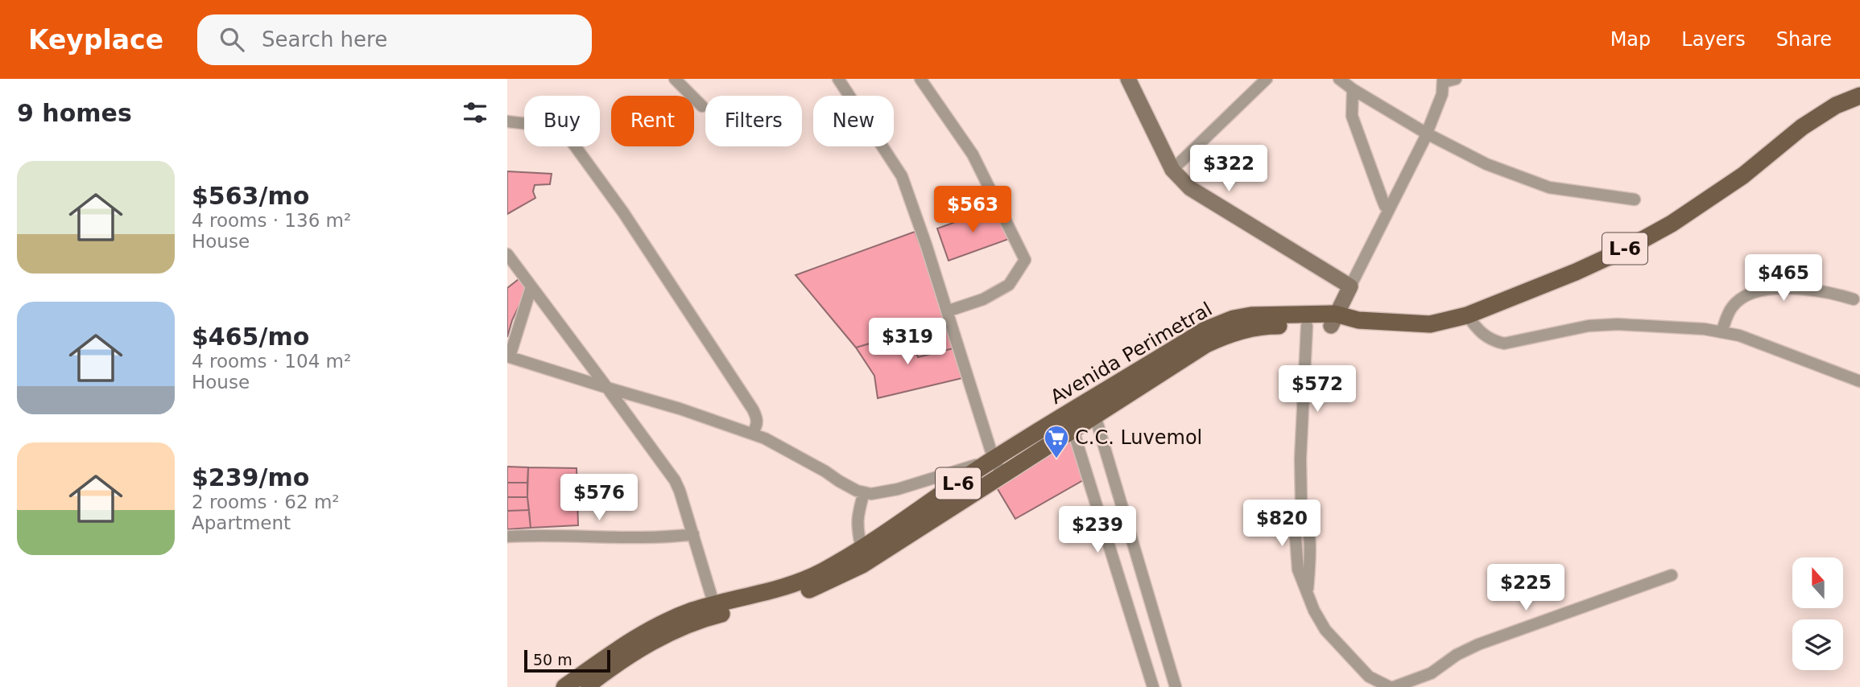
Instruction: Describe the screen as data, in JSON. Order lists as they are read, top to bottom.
{
  "streets": {
    "main road": ["L-6", "Avenida Perimetral"]
  },
  "crossings": [
    ["L-6", "Avenida Perimetral"]
  ],
  "places": {
    "supermarket": ["C.C. Luvemol"]
  },
  "scale_bar": "50 m",
  "north": "top",
  "page": {
    "header": "Keyplace",
    "search": "Search here",
    "nav": ["Map", "Layers", "Share"],
    "heading": "9 homes",
    "chip": [
      "Buy",
      "Rent",
      "Filters",
      "New"
    ],
    "price": [
      "$322",
      "$563",
      "$465",
      "$319",
      "$572",
      "$576",
      "$820",
      "$239",
      "$225"
    ],
    "list": [
      {
        "name": "$563/mo",
        "note": "4 rooms · 136 m² · House"
      },
      {
        "name": "$465/mo",
        "note": "4 rooms · 104 m² · House"
      },
      {
        "name": "$239/mo",
        "note": "2 rooms · 62 m² · Apartment"
      }
    ],
    "scale": "50 m"
  }
}
